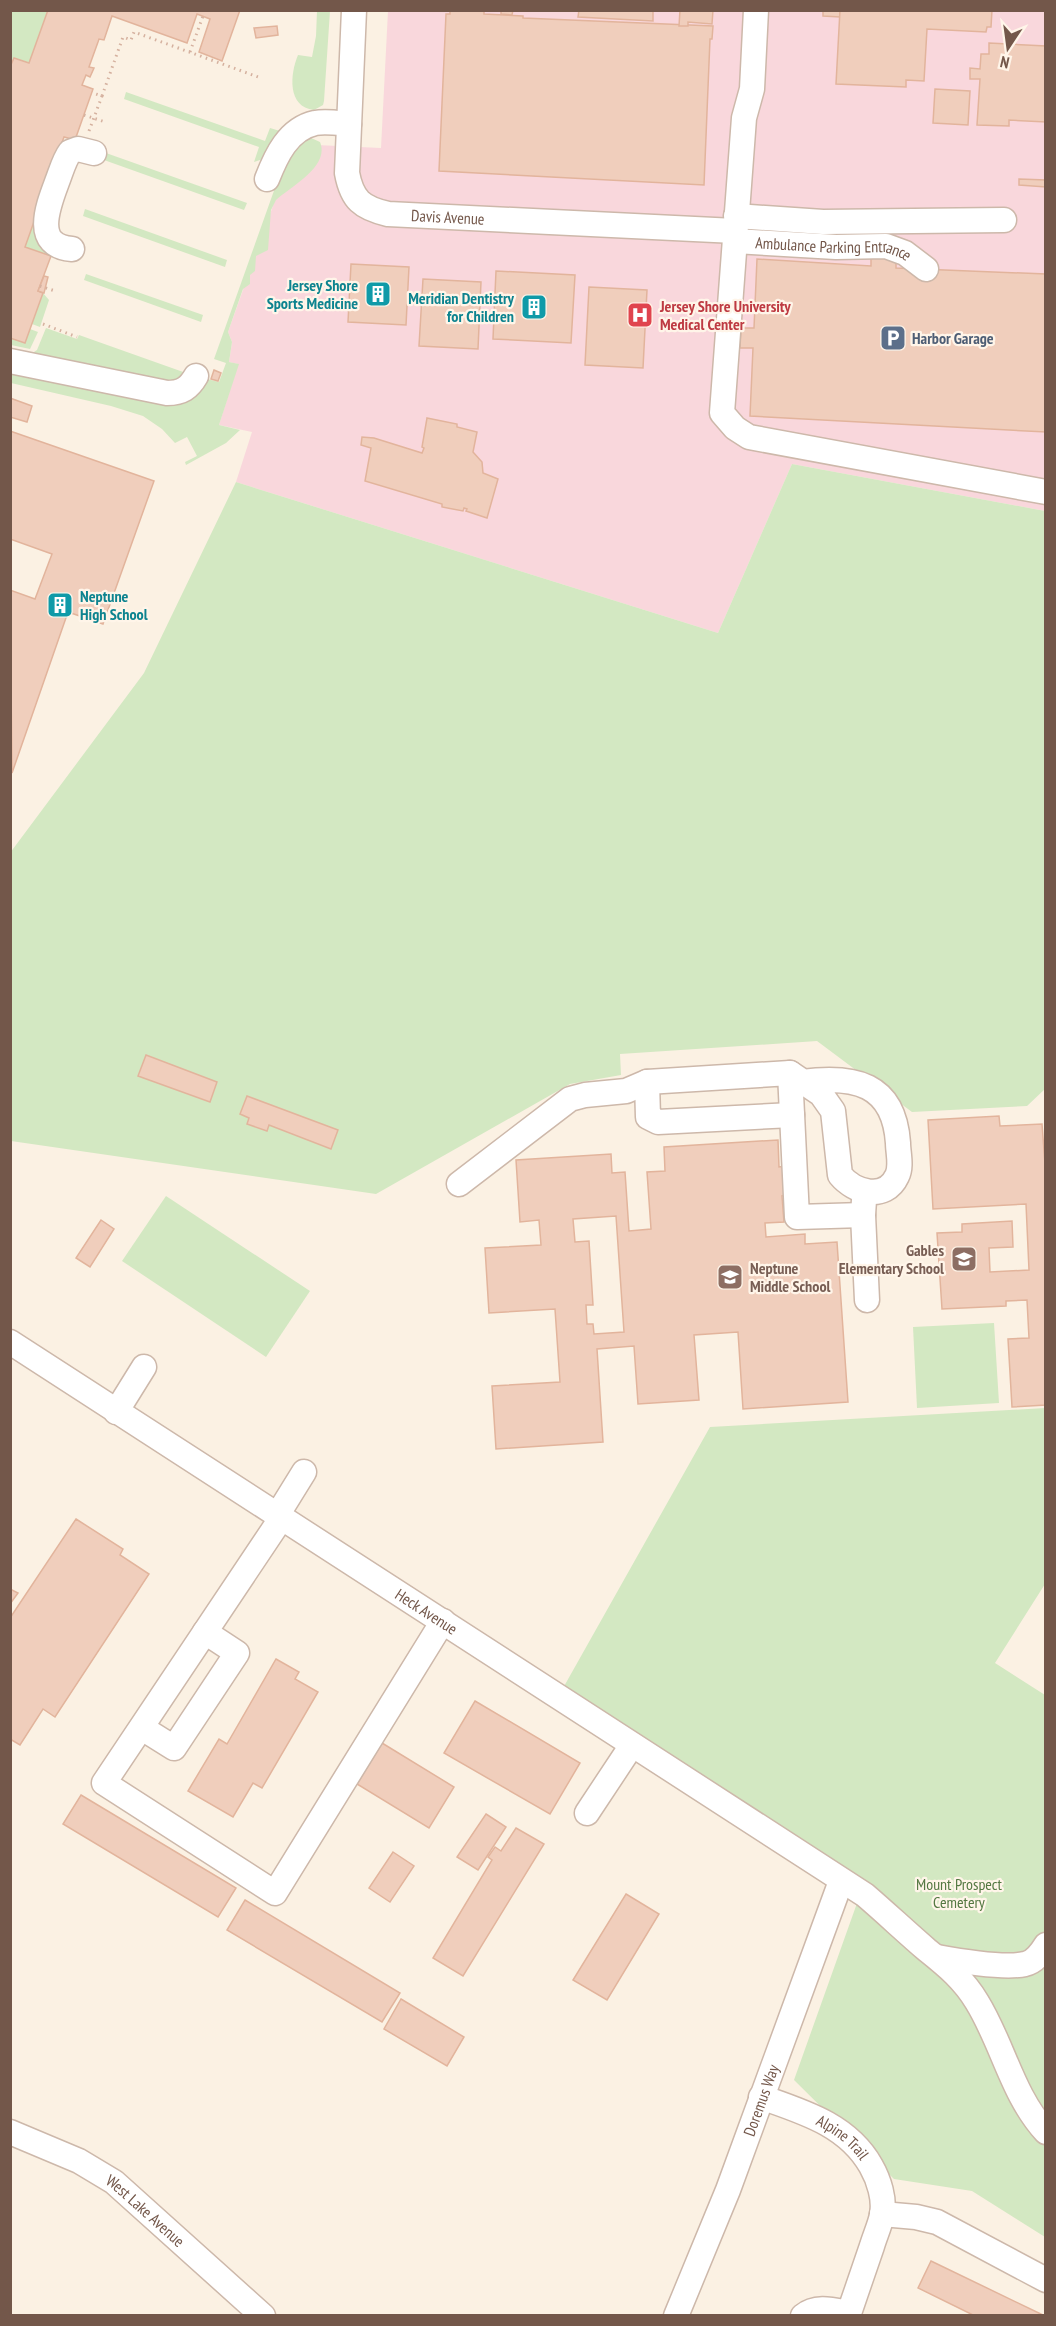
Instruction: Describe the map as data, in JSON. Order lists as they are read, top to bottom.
{
  "streets": {
    "street": [
      "Davis Avenue",
      "Ambulance Parking Entrance",
      "Heck Avenue",
      "Doremus Way",
      "Alpine Trail",
      "West Lake Avenue"
    ]
  },
  "crossings": [
    ["Davis Avenue", "Ambulance Parking Entrance"],
    ["Heck Avenue", "Doremus Way"],
    ["Doremus Way", "Alpine Trail"]
  ],
  "parks": ["Mount Prospect Cemetery"],
  "places": {
    "building": ["Jersey Shore Sports Medicine", "Meridian Dentistry for Children", "Neptune High School"],
    "hospital": ["Jersey Shore University Medical Center"],
    "parking": ["Harbor Garage"],
    "school or university": ["Gables Elementary School", "Neptune Middle School"]
  },
  "north": "bottom"
}
